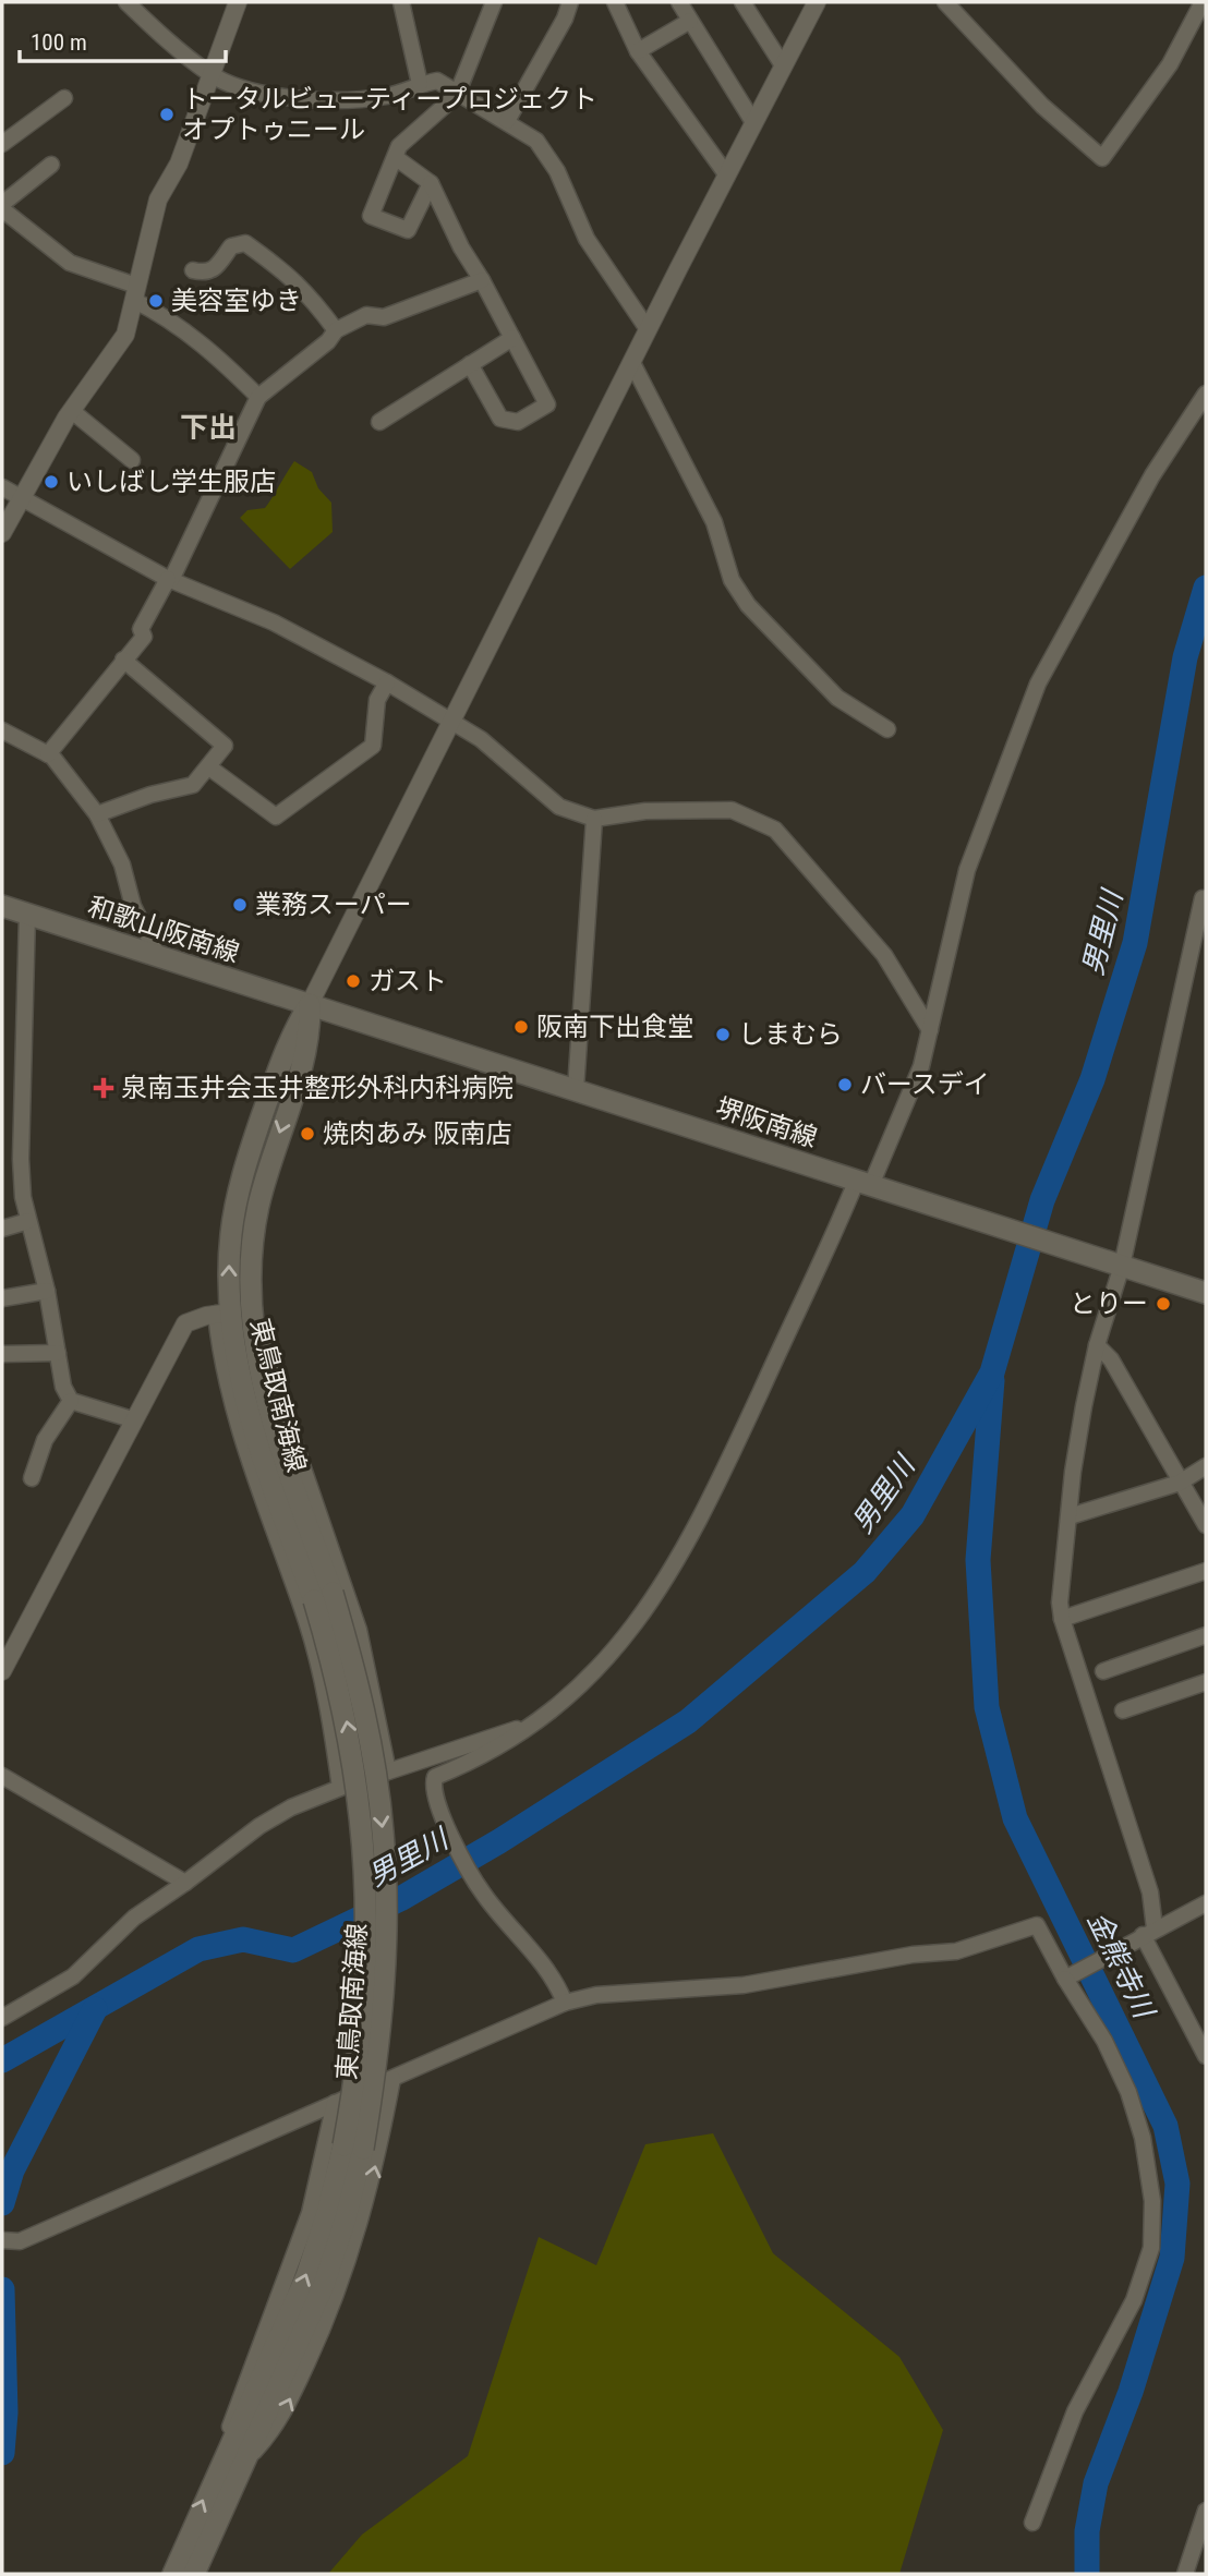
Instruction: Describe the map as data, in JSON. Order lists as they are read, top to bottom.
{
  "streets": {
    "main road": ["和歌山阪南線", "堺阪南線", "東鳥取南海線"]
  },
  "crossings": [
    ["和歌山阪南線", "堺阪南線"],
    ["和歌山阪南線", "東鳥取南海線"],
    ["堺阪南線", "東鳥取南海線"]
  ],
  "districts": ["下出"],
  "water": ["男里川", "金熊寺川"],
  "places": {
    "other": [
      "トータルビューティープロジェクト オプトゥニール",
      "美容室ゆき",
      "いしばし学生服店",
      "業務スーパー",
      "ガスト",
      "阪南下出食堂",
      "しまむら",
      "バースデイ",
      "焼肉あみ 阪南店",
      "とりー"
    ],
    "health": ["泉南玉井会玉井整形外科内科病院"]
  },
  "scale_bar": "100 m"
}
